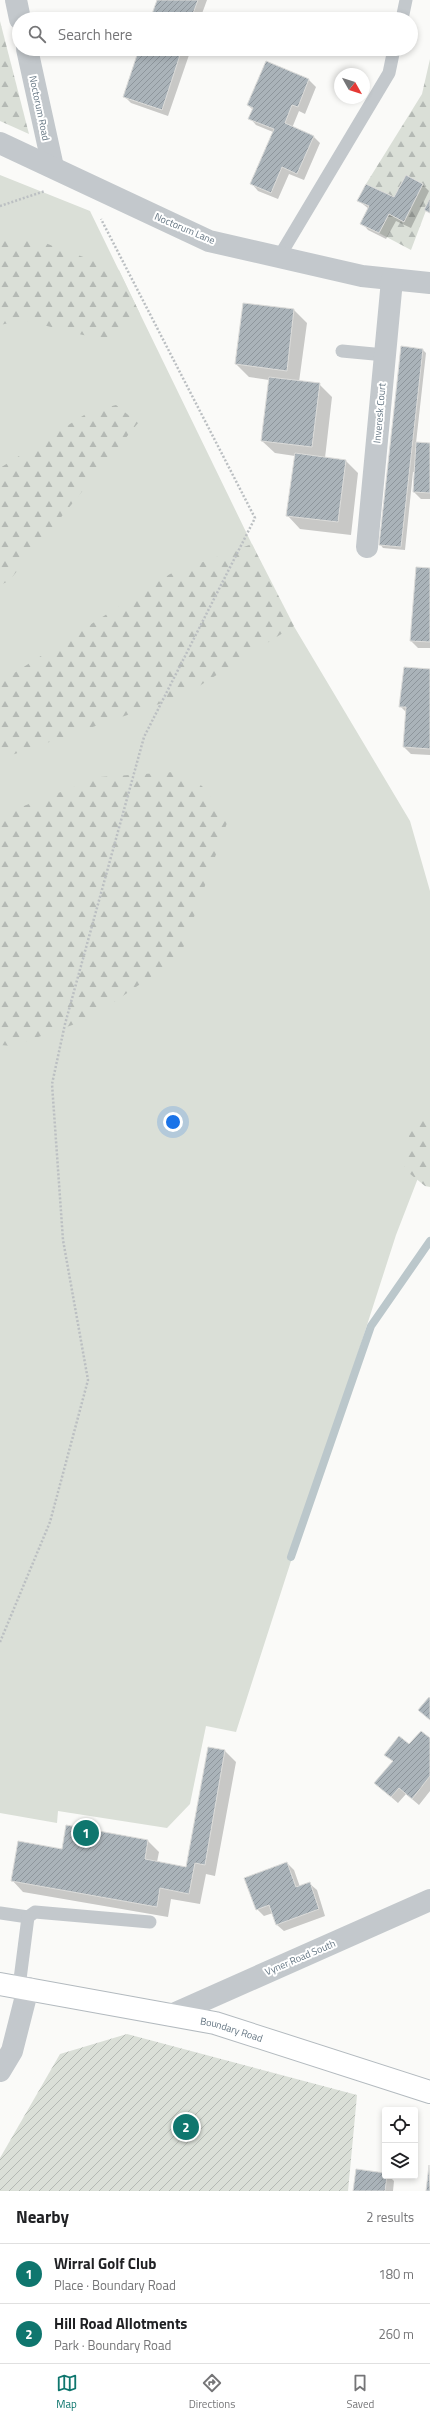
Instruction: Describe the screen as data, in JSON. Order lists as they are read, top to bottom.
{
  "streets": {
    "main road": ["Boundary Road"],
    "street": [
      "Noctorum Road",
      "Noctorum Lane",
      "Inveresk Court",
      "Vyner Road South"
    ]
  },
  "crossings": [
    ["Noctorum Road", "Noctorum Lane"],
    ["Noctorum Lane", "Inveresk Court"],
    ["Vyner Road South", "Boundary Road"]
  ],
  "north": "bottom right",
  "page": {
    "search": "Search here",
    "pins": ["1", "2"],
    "heading": ["Nearby", "2 results"],
    "list": [
      {
        "mark": "1",
        "name": "Wirral Golf Club",
        "note": "Place · Boundary Road",
        "value": "180 m"
      },
      {
        "mark": "2",
        "name": "Hill Road Allotments",
        "note": "Park · Boundary Road",
        "value": "260 m"
      }
    ],
    "nav": ["Map", "Directions", "Saved"]
  }
}
